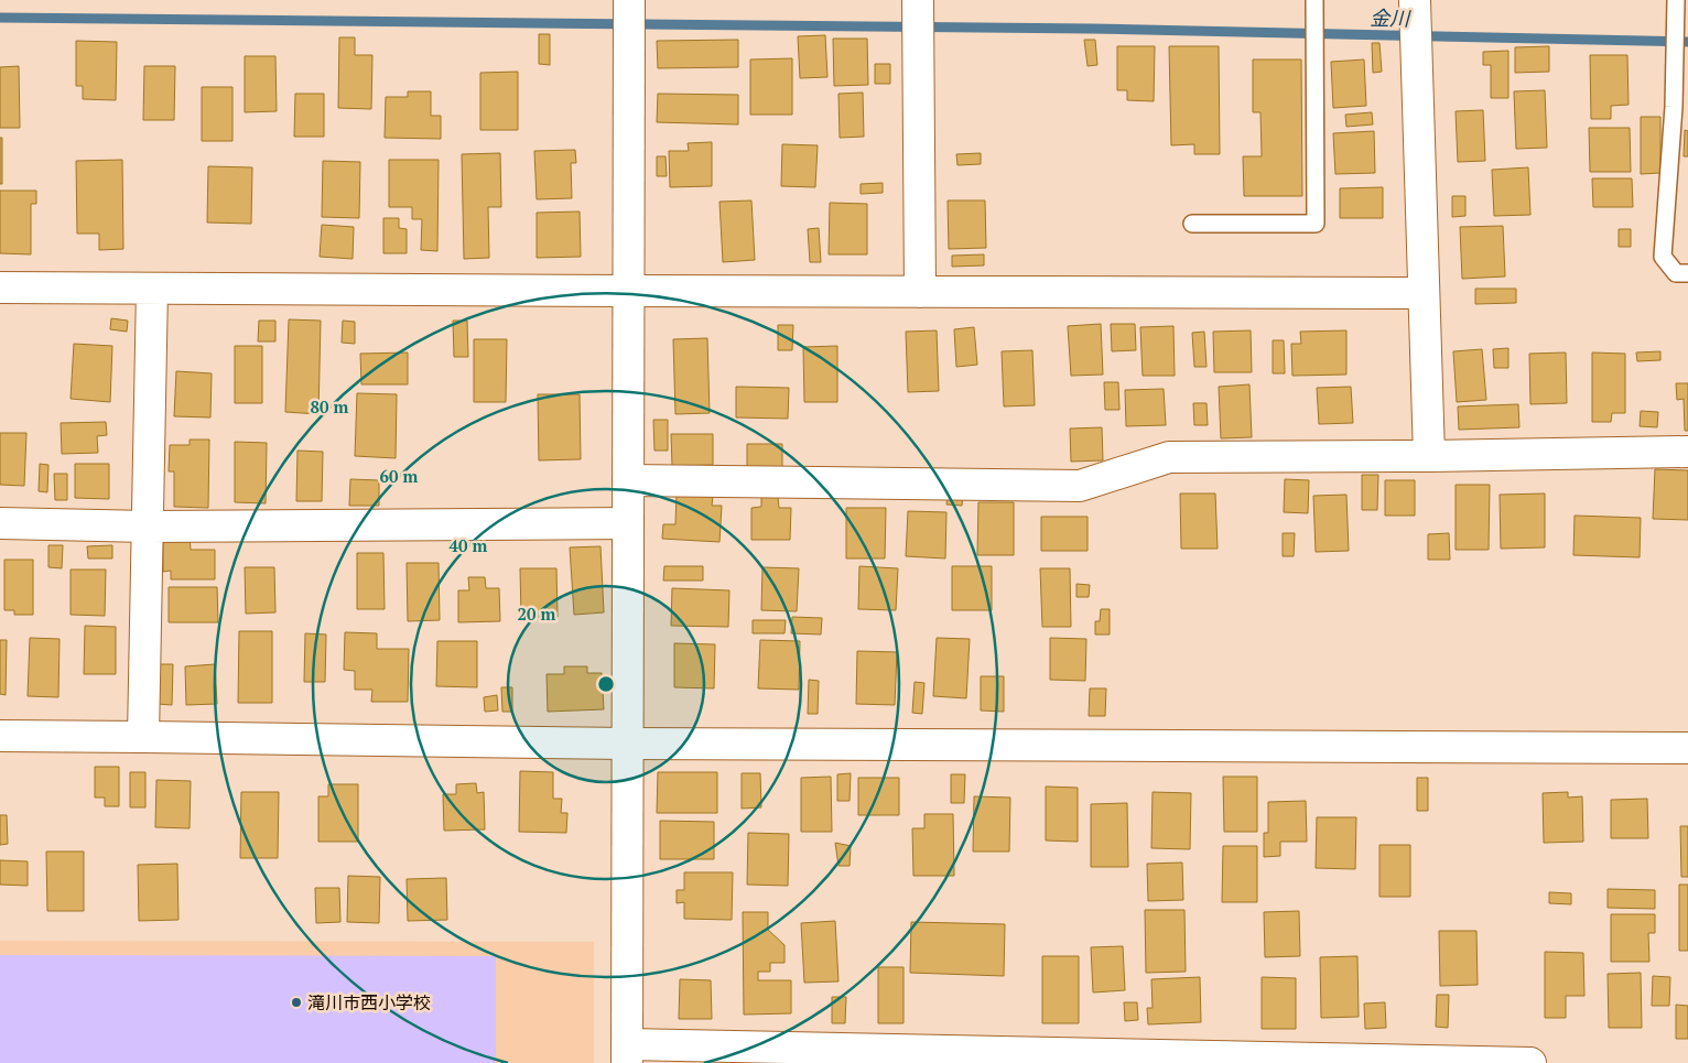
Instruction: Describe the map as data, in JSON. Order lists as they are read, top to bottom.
{
  "water": ["金川"],
  "places": ["滝川市西小学校"],
  "rings": [
    "80 m",
    "60 m",
    "40 m",
    "20 m"
  ]
}
